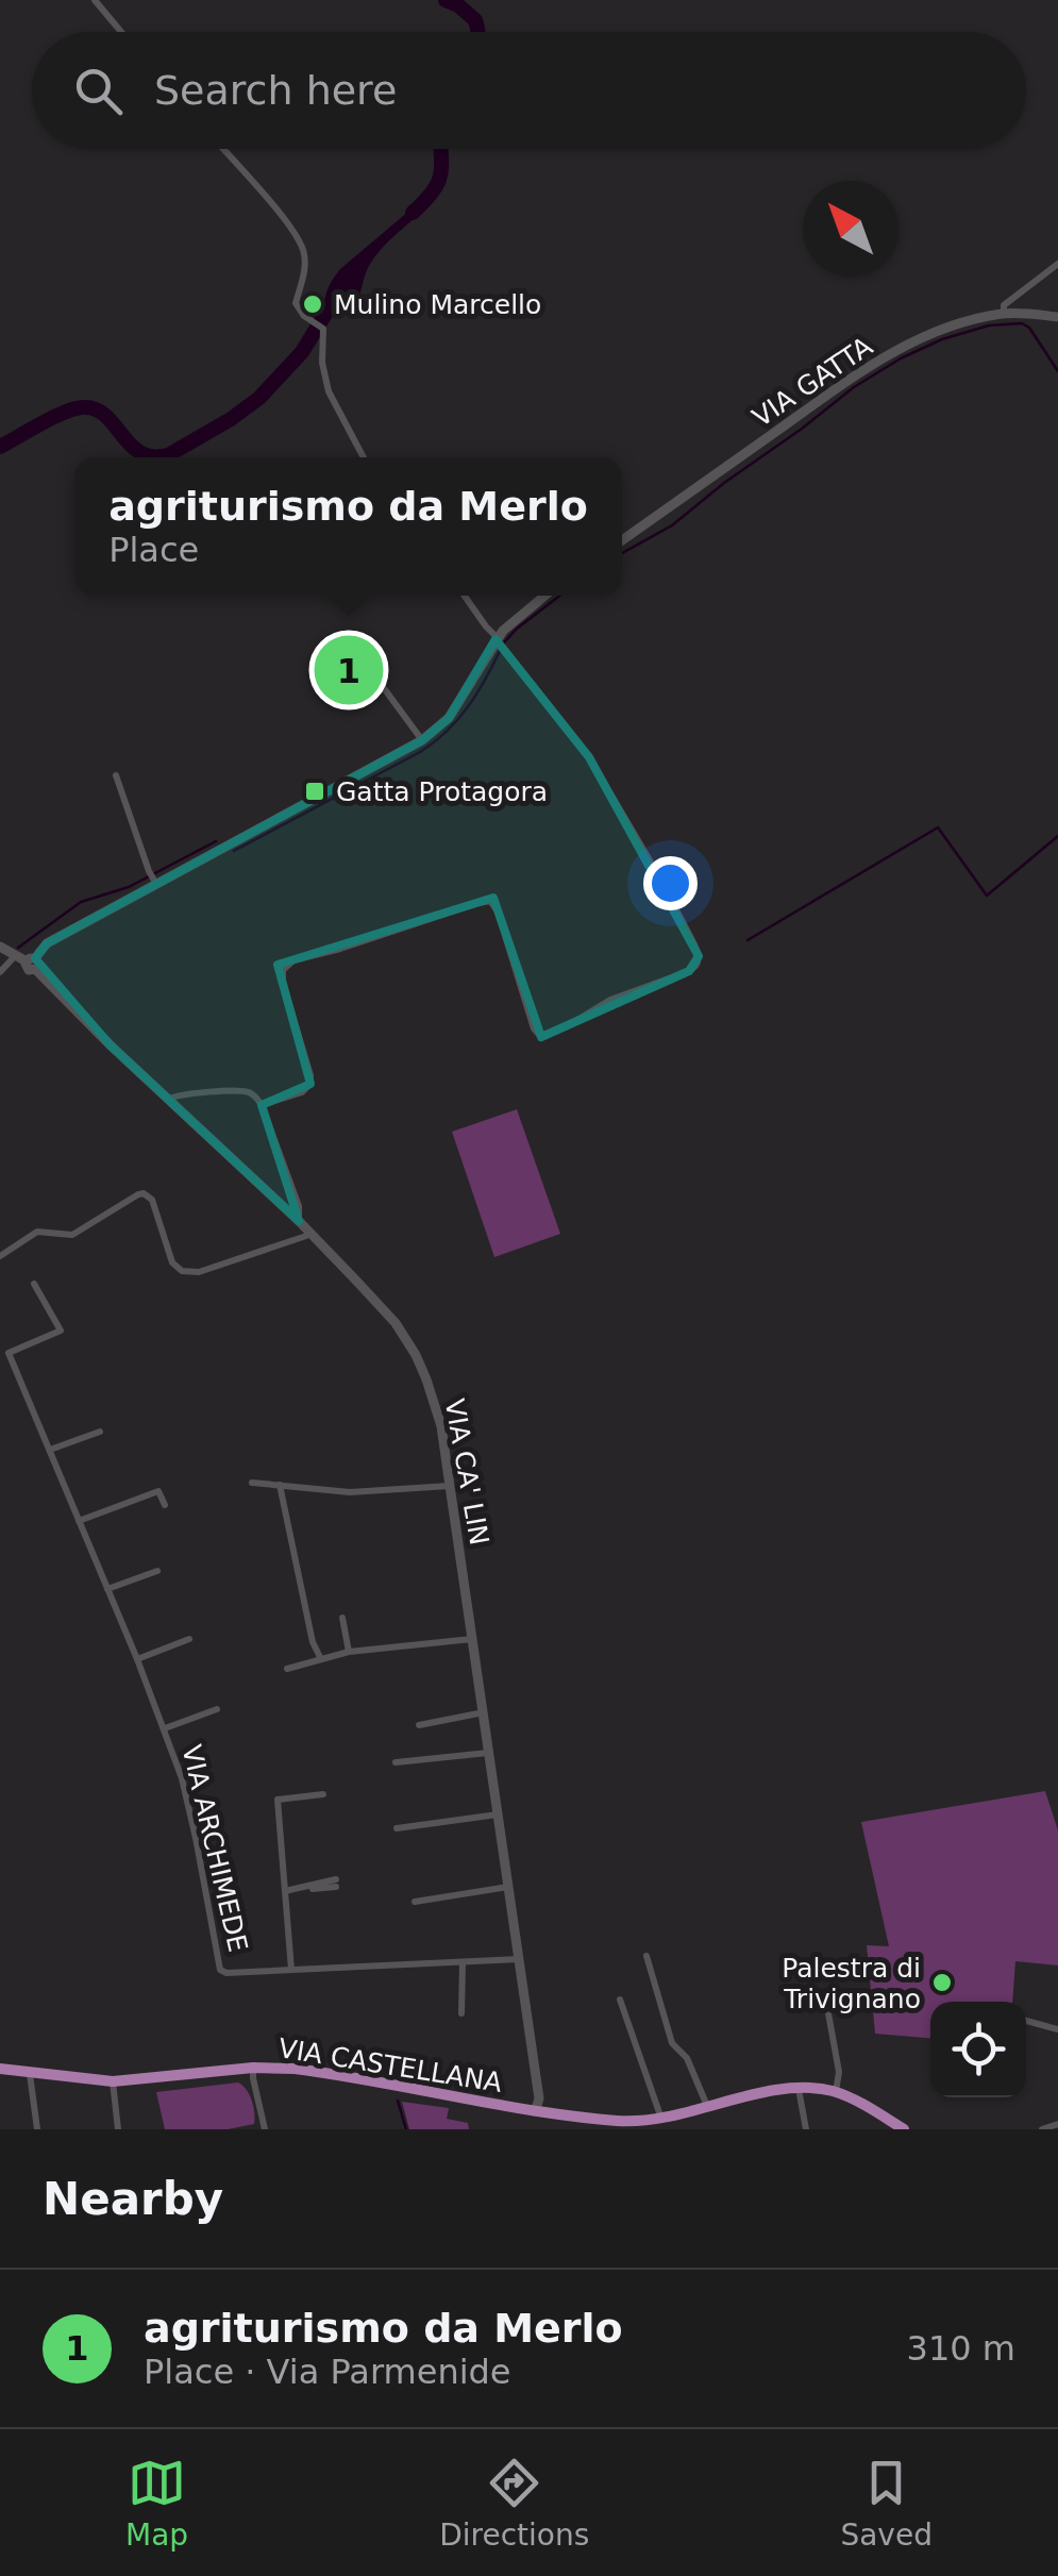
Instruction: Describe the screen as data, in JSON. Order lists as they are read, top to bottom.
{
  "streets": {
    "main road": ["VIA CASTELLANA"],
    "street": ["VIA GATTA", "VIA CA' LIN", "VIA ARCHIMEDE"]
  },
  "crossings": [
    ["VIA CA' LIN", "VIA ARCHIMEDE"],
    ["VIA CA' LIN", "VIA CASTELLANA"]
  ],
  "places": {
    "other": ["Mulino Marcello", "Palestra di Trivignano"],
    "transit": ["Gatta Protagora"]
  },
  "north": "top left",
  "page": {
    "search": "Search here",
    "popup": ["agriturismo da Merlo", "Place"],
    "pins": "1",
    "heading": "Nearby",
    "list": [
      {
        "mark": "1",
        "name": "agriturismo da Merlo",
        "note": "Place · Via Parmenide",
        "value": "310 m"
      }
    ],
    "nav": ["Map", "Directions", "Saved"]
  }
}
